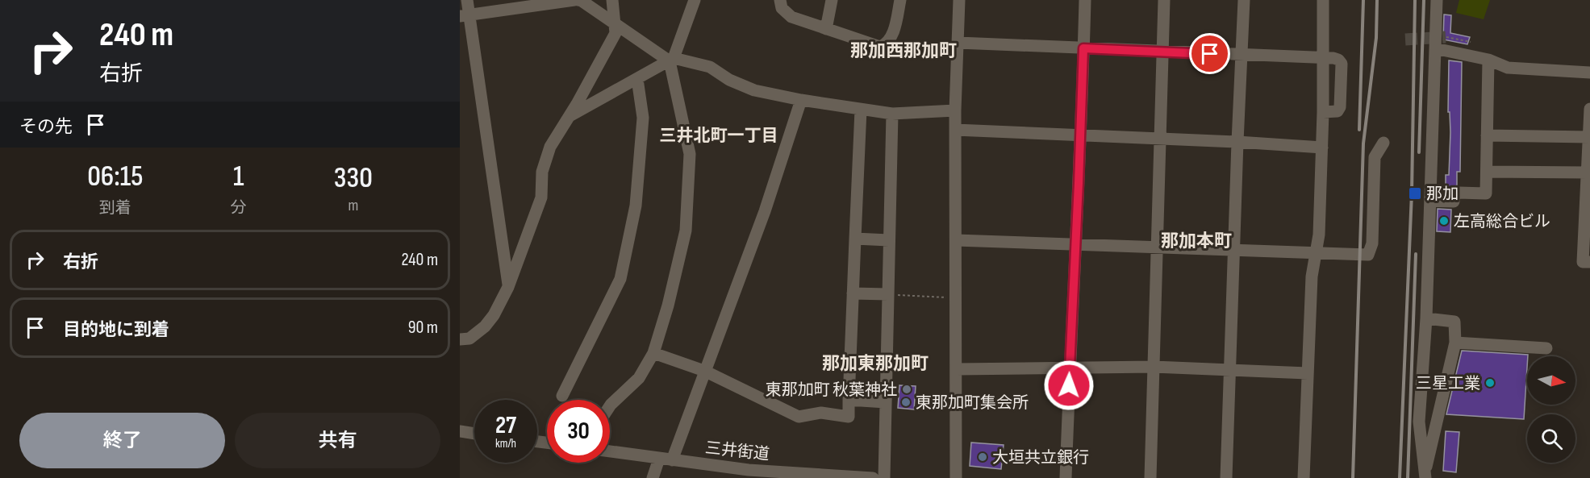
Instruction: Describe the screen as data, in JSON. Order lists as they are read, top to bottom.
{
  "streets": {
    "street": ["三井街道"]
  },
  "districts": [
    "那加西那加町",
    "三井北町一丁目",
    "那加本町",
    "那加東那加町"
  ],
  "places": {
    "transit": ["那加"],
    "other": [
      "左高総合ビル",
      "三星工業",
      "東那加町 秋葉神社",
      "東那加町集会所",
      "大垣共立銀行"
    ]
  },
  "north": "right",
  "page": {
    "turn": ["240 m", "右折"],
    "then": "その先",
    "eta": [
      "06:15",
      "到着",
      "1",
      "分",
      "330",
      "m"
    ],
    "list": [
      {
        "name": "右折",
        "value": "240 m"
      },
      {
        "name": "目的地に到着",
        "value": "90 m"
      }
    ],
    "speed": "27 km/h",
    "limit": "30",
    "buttons": ["終了", "共有"]
  }
}
